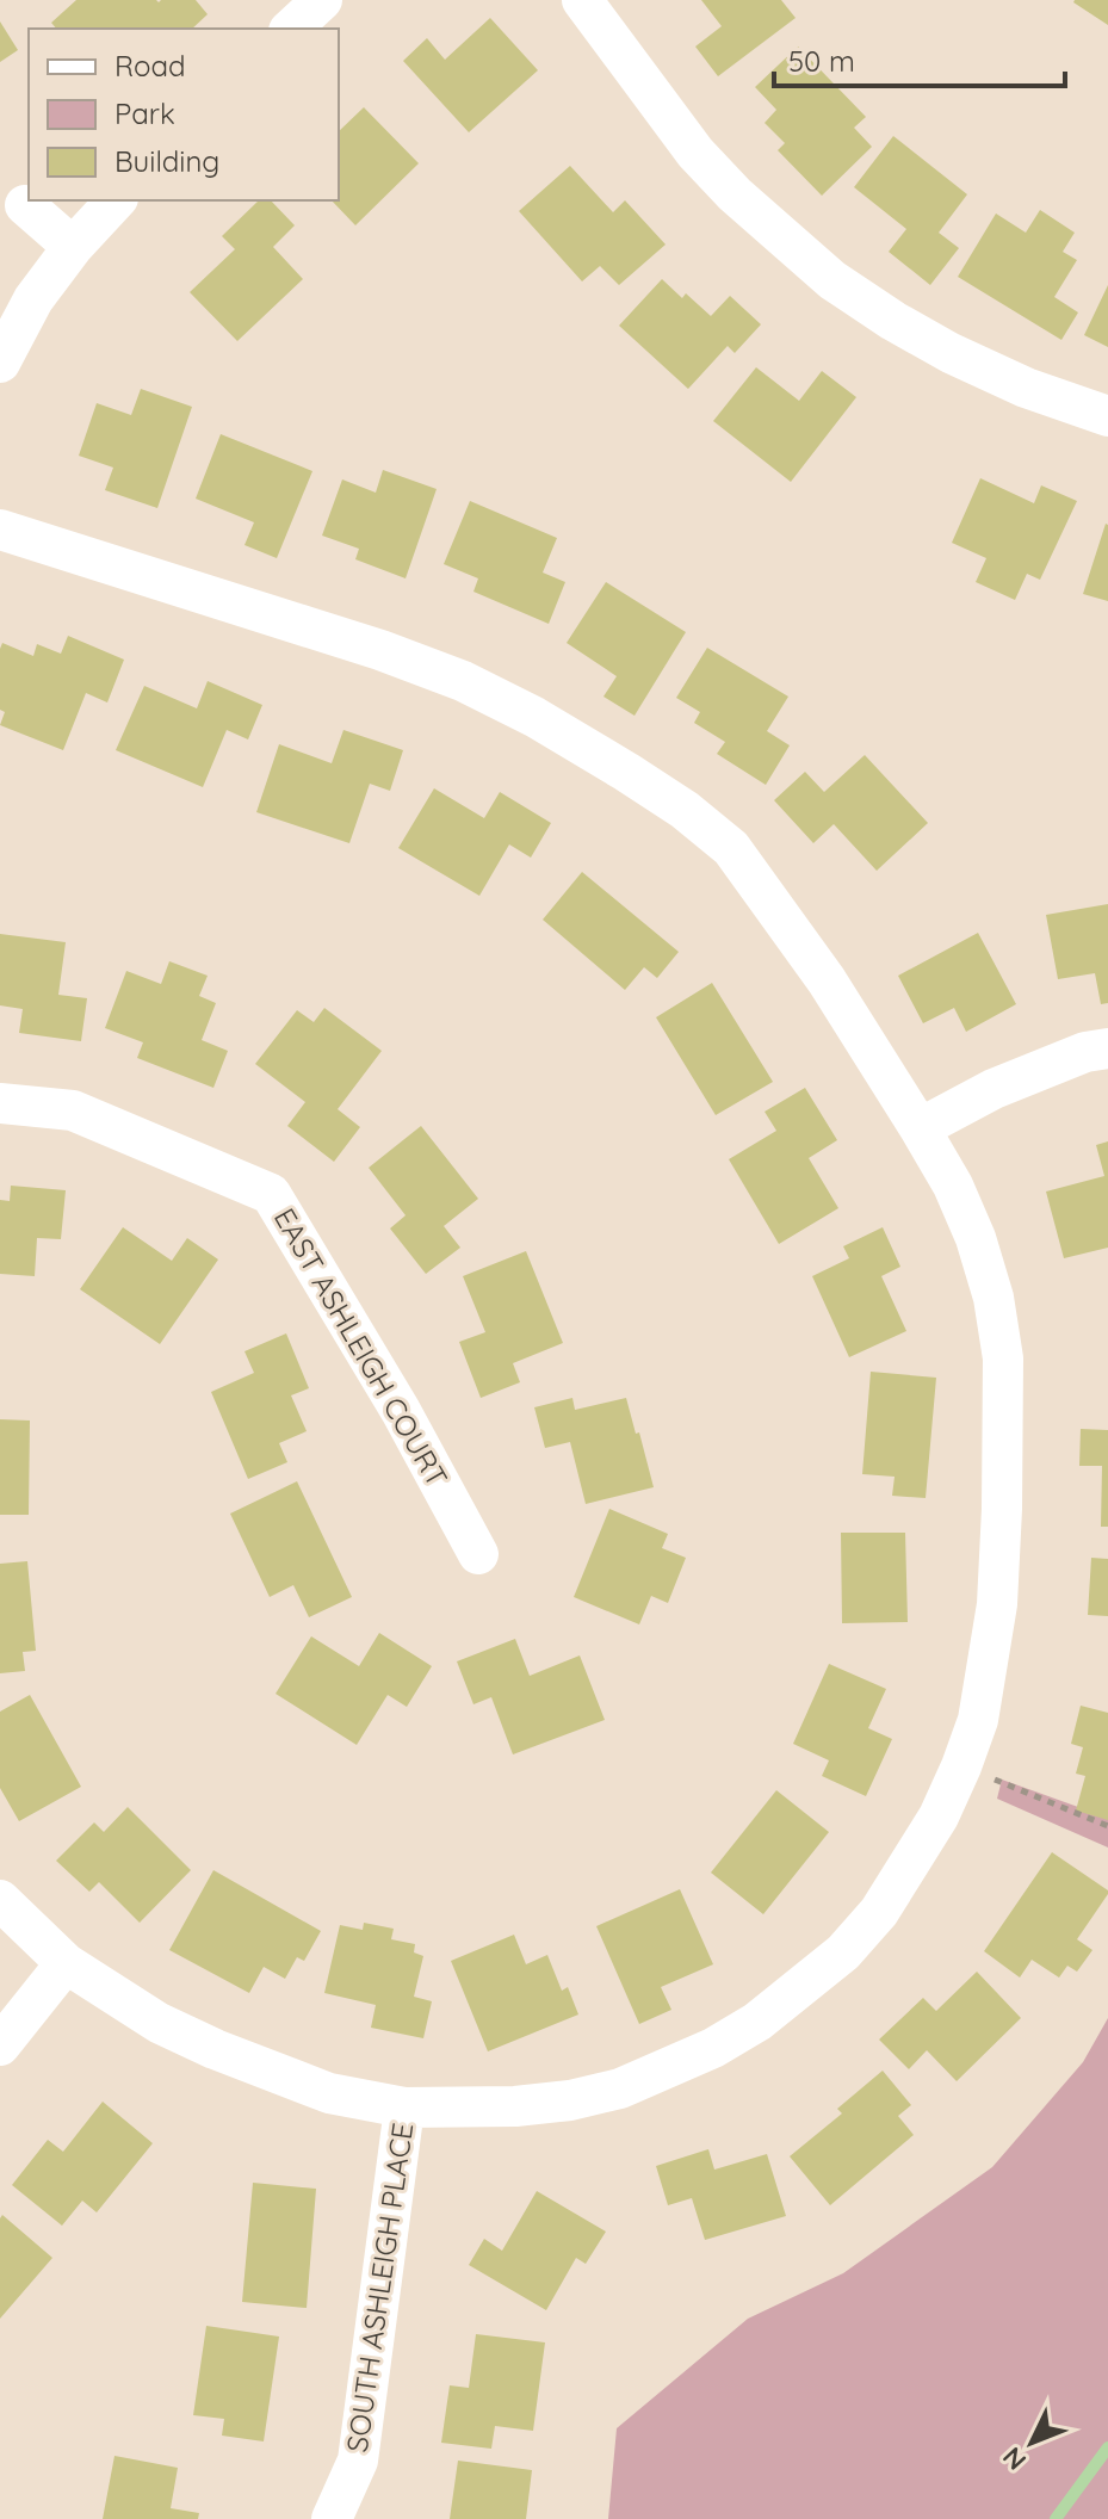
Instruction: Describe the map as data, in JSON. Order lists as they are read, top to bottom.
{
  "streets": {
    "street": ["EAST ASHLEIGH COURT", "SOUTH ASHLEIGH PLACE"]
  },
  "legend": ["Road", "Park", "Building"],
  "scale_bar": "50 m",
  "north": "bottom left"
}
